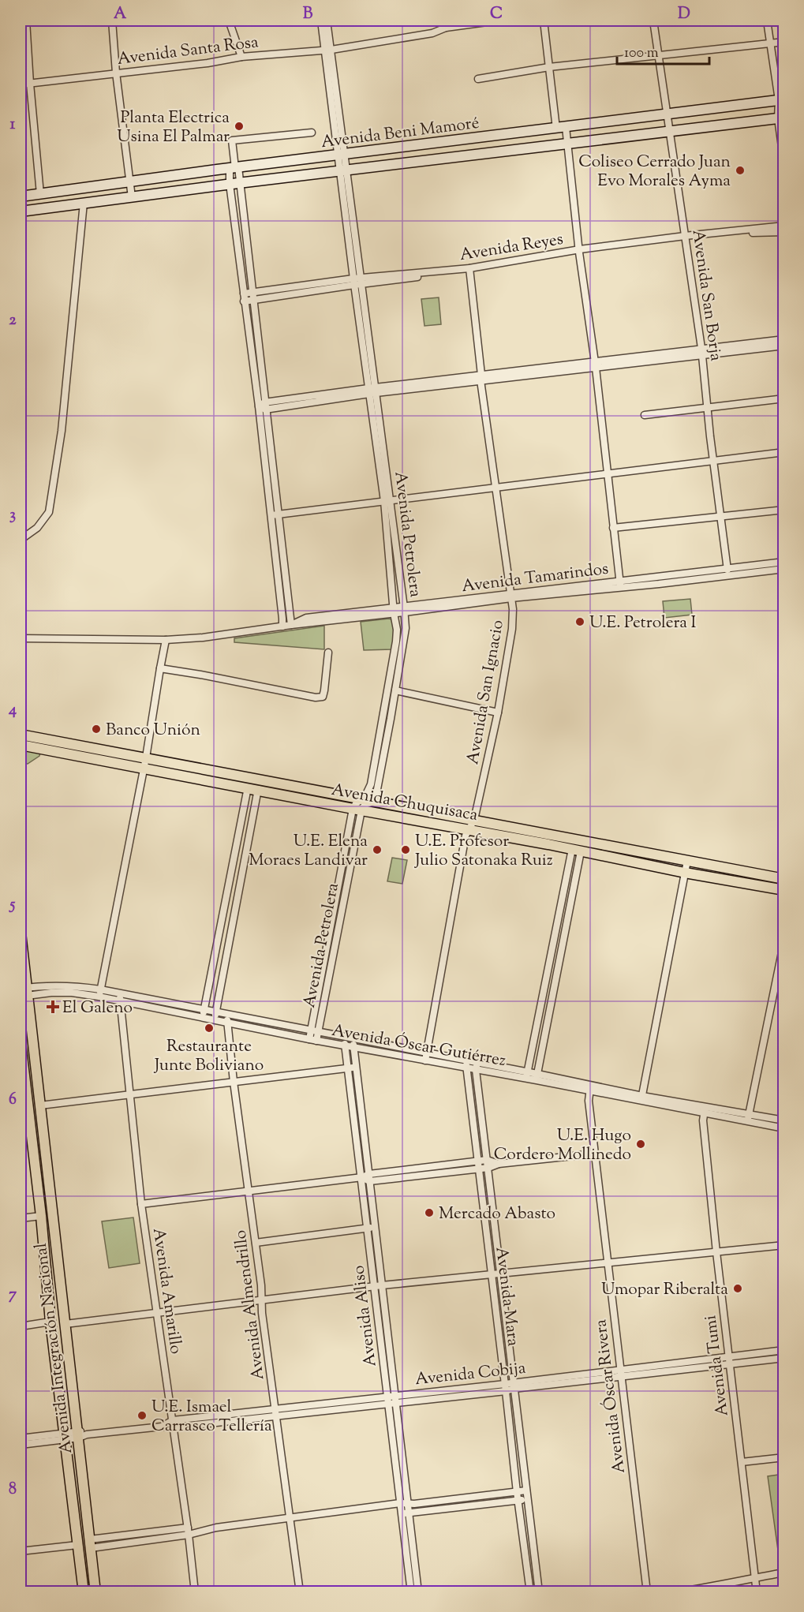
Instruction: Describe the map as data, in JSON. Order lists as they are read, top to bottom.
{
  "streets": {
    "main road": ["Avenida Chuquisaca", "Avenida Integración Nacional"],
    "street": [
      "Avenida Santa Rosa",
      "Avenida Beni Mamoré",
      "Avenida Reyes",
      "Avenida San Borja",
      "Avenida Petrolera",
      "Avenida Tamarindos",
      "Avenida San Ignacio",
      "Avenida Óscar Gutiérrez",
      "Avenida Amarillo",
      "Avenida Mara",
      "Avenida Almendrillo",
      "Avenida Aliso",
      "Avenida Tumi",
      "Avenida Cobija",
      "Avenida Óscar Rivera"
    ]
  },
  "crossings": [
    ["Avenida Santa Rosa", "Avenida Petrolera"],
    ["Avenida Beni Mamoré", "Avenida San Borja"],
    ["Avenida Beni Mamoré", "Avenida Petrolera"],
    ["Avenida Reyes", "Avenida San Borja"],
    ["Avenida Reyes", "Avenida Petrolera"],
    ["Avenida Reyes", "Avenida San Ignacio"],
    ["Avenida San Borja", "Avenida Tamarindos"],
    ["Avenida Petrolera", "Avenida Tamarindos"],
    ["Avenida Petrolera", "Avenida Chuquisaca"],
    ["Avenida Petrolera", "Avenida Óscar Gutiérrez"],
    ["Avenida Tamarindos", "Avenida San Ignacio"],
    ["Avenida San Ignacio", "Avenida Chuquisaca"],
    ["Avenida San Ignacio", "Avenida Óscar Gutiérrez"],
    ["Avenida Óscar Gutiérrez", "Avenida Amarillo"],
    ["Avenida Óscar Gutiérrez", "Avenida Mara"],
    ["Avenida Óscar Gutiérrez", "Avenida Almendrillo"],
    ["Avenida Óscar Gutiérrez", "Avenida Aliso"],
    ["Avenida Óscar Gutiérrez", "Avenida Integración Nacional"],
    ["Avenida Óscar Gutiérrez", "Avenida Tumi"],
    ["Avenida Óscar Gutiérrez", "Avenida Óscar Rivera"],
    ["Avenida Amarillo", "Avenida Cobija"],
    ["Avenida Mara", "Avenida Cobija"],
    ["Avenida Almendrillo", "Avenida Cobija"],
    ["Avenida Aliso", "Avenida Cobija"],
    ["Avenida Integración Nacional", "Avenida Cobija"],
    ["Avenida Tumi", "Avenida Cobija"],
    ["Avenida Cobija", "Avenida Óscar Rivera"]
  ],
  "places": {
    "other": [
      "Planta Electrica Usina El Palmar",
      "Coliseo Cerrado Juan Evo Morales Ayma",
      "U.E. Petrolera I",
      "Banco Unión",
      "U.E. Elena Moraes Landivar",
      "U.E. Profesor Julio Satonaka Ruiz",
      "Restaurante Junte Boliviano",
      "U.E. Hugo Cordero Mollinedo",
      "Mercado Abasto",
      "Umopar Riberalta",
      "U.E. Ismael Carrasco Tellería"
    ],
    "health": ["El Galeno"]
  },
  "scale_bar": "100 m",
  "grid": {
    "columns": [
      "A",
      "B",
      "C",
      "D"
    ],
    "rows": [
      "1",
      "2",
      "3",
      "4",
      "5",
      "6",
      "7",
      "8"
    ]
  }
}
